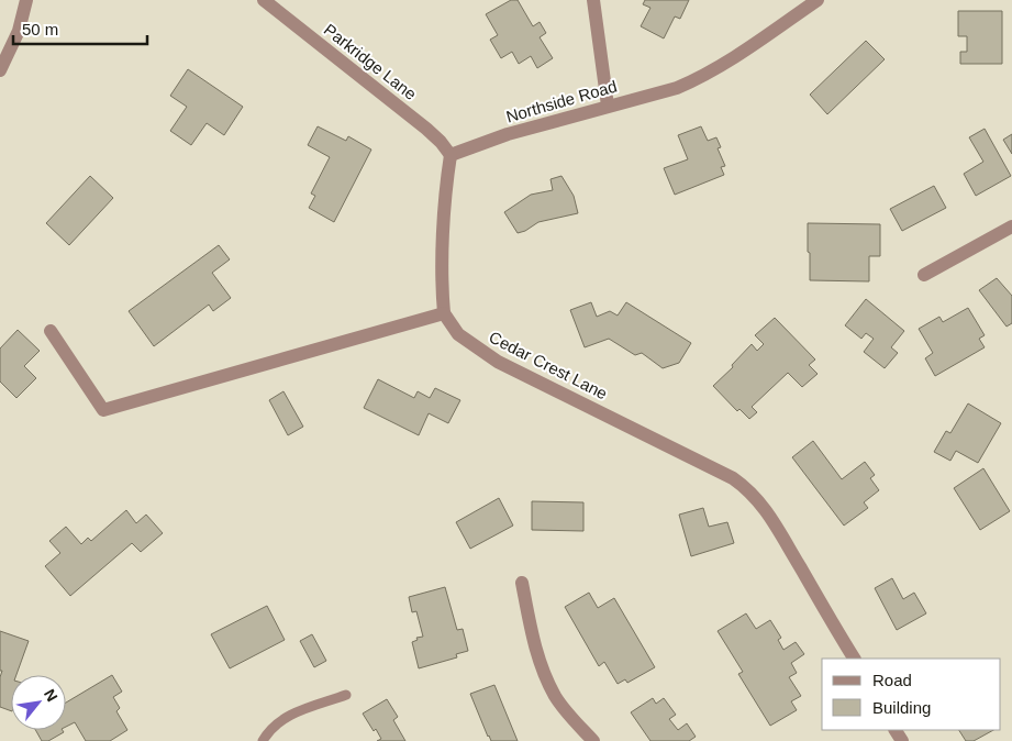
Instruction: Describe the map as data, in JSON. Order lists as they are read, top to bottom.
{
  "streets": {
    "street": ["Parkridge Lane", "Northside Road", "Cedar Crest Lane"]
  },
  "crossings": [
    ["Parkridge Lane", "Northside Road"]
  ],
  "legend": ["Road", "Building"],
  "scale_bar": "50 m",
  "north": "top right"
}
